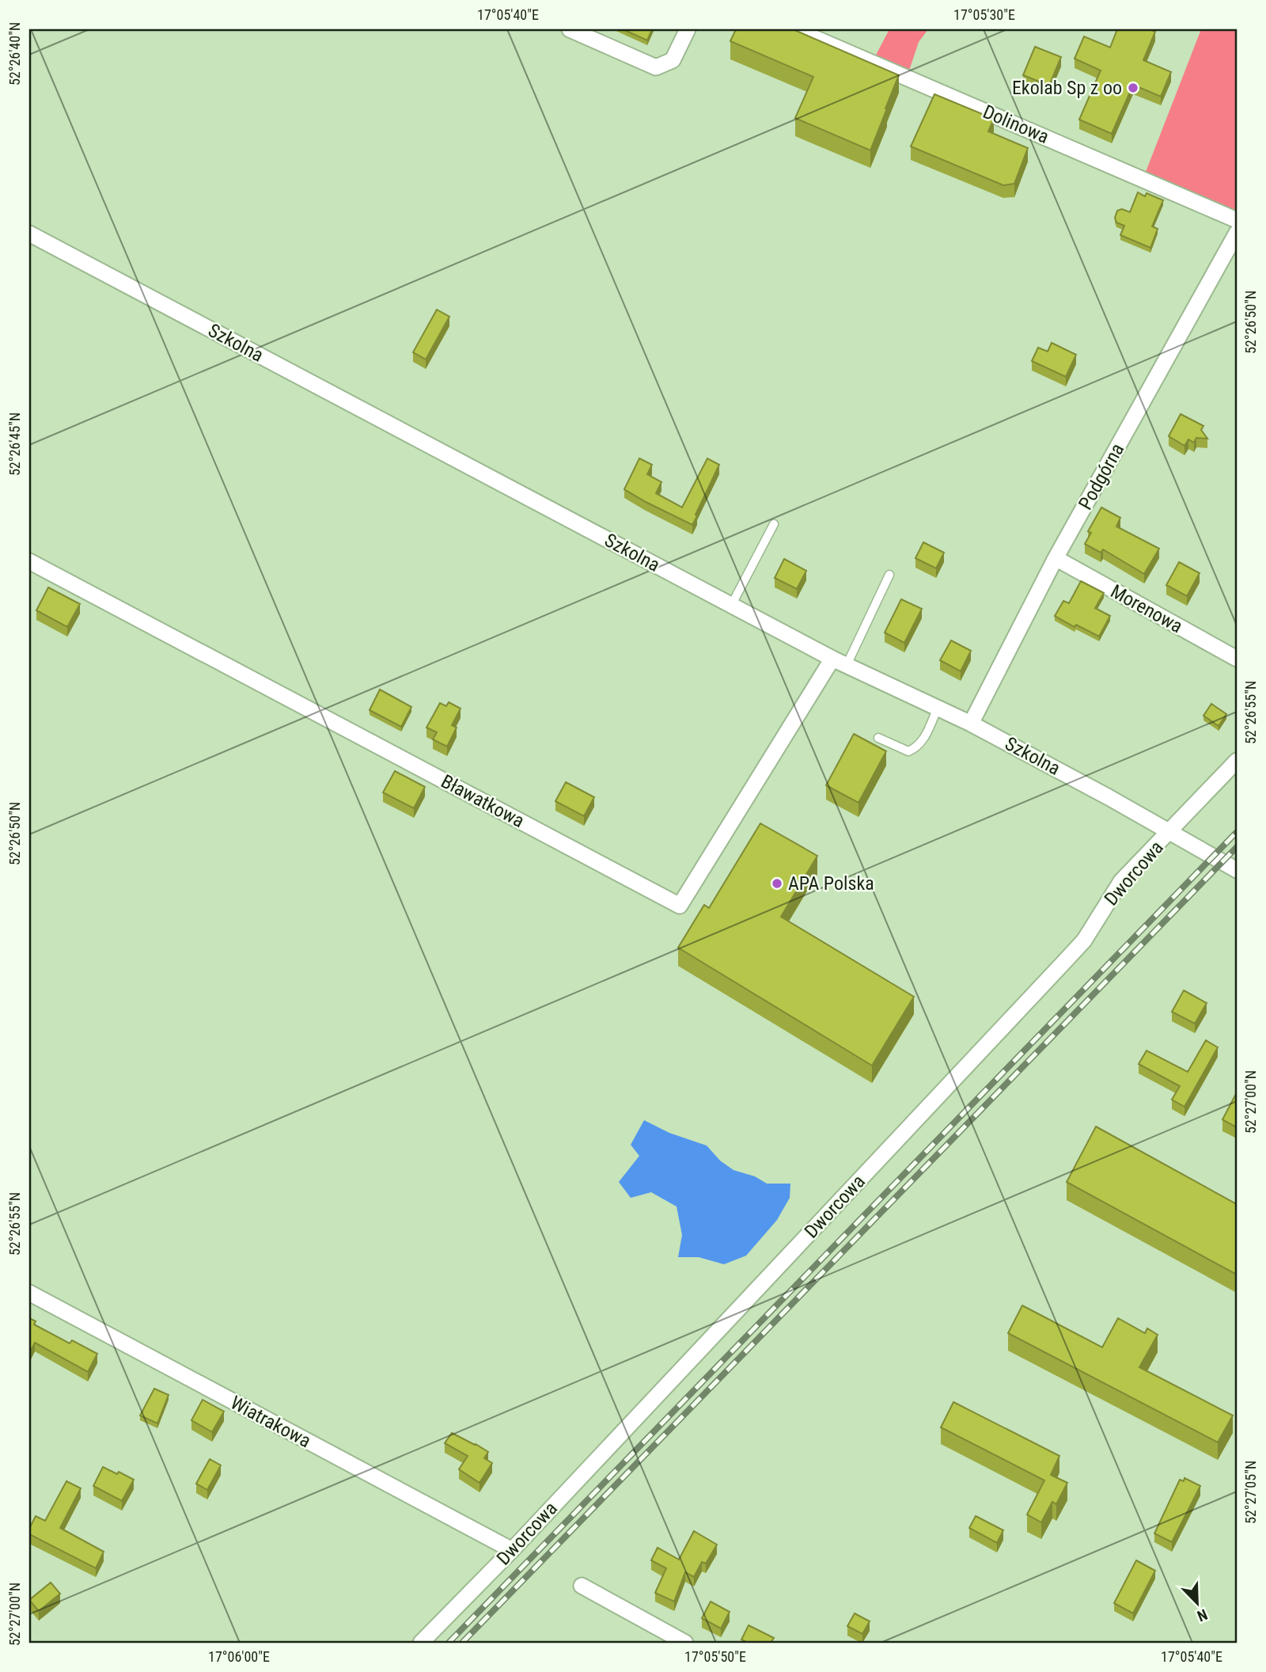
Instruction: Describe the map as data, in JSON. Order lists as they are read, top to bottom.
{
  "streets": {
    "street": [
      "Dolinowa",
      "Szkolna",
      "Podgórna",
      "Morenowa",
      "Bławatkowa",
      "Dworcowa",
      "Wiatrakowa"
    ]
  },
  "crossings": [
    ["Szkolna", "Podgórna"],
    ["Szkolna", "Bławatkowa"],
    ["Szkolna", "Dworcowa"],
    ["Podgórna", "Morenowa"],
    ["Dworcowa", "Wiatrakowa"]
  ],
  "places": ["Ekolab Sp z oo", "APA Polska"],
  "north": "bottom right",
  "coordinates": [
    "17°05'40\"E",
    "17°05'30\"E",
    "52°26'40\"N",
    "52°26'50\"N",
    "52°26'45\"N",
    "52°26'55\"N",
    "52°27'00\"N",
    "52°27'05\"N",
    "17°06'00\"E",
    "17°05'50\"E"
  ]
}
